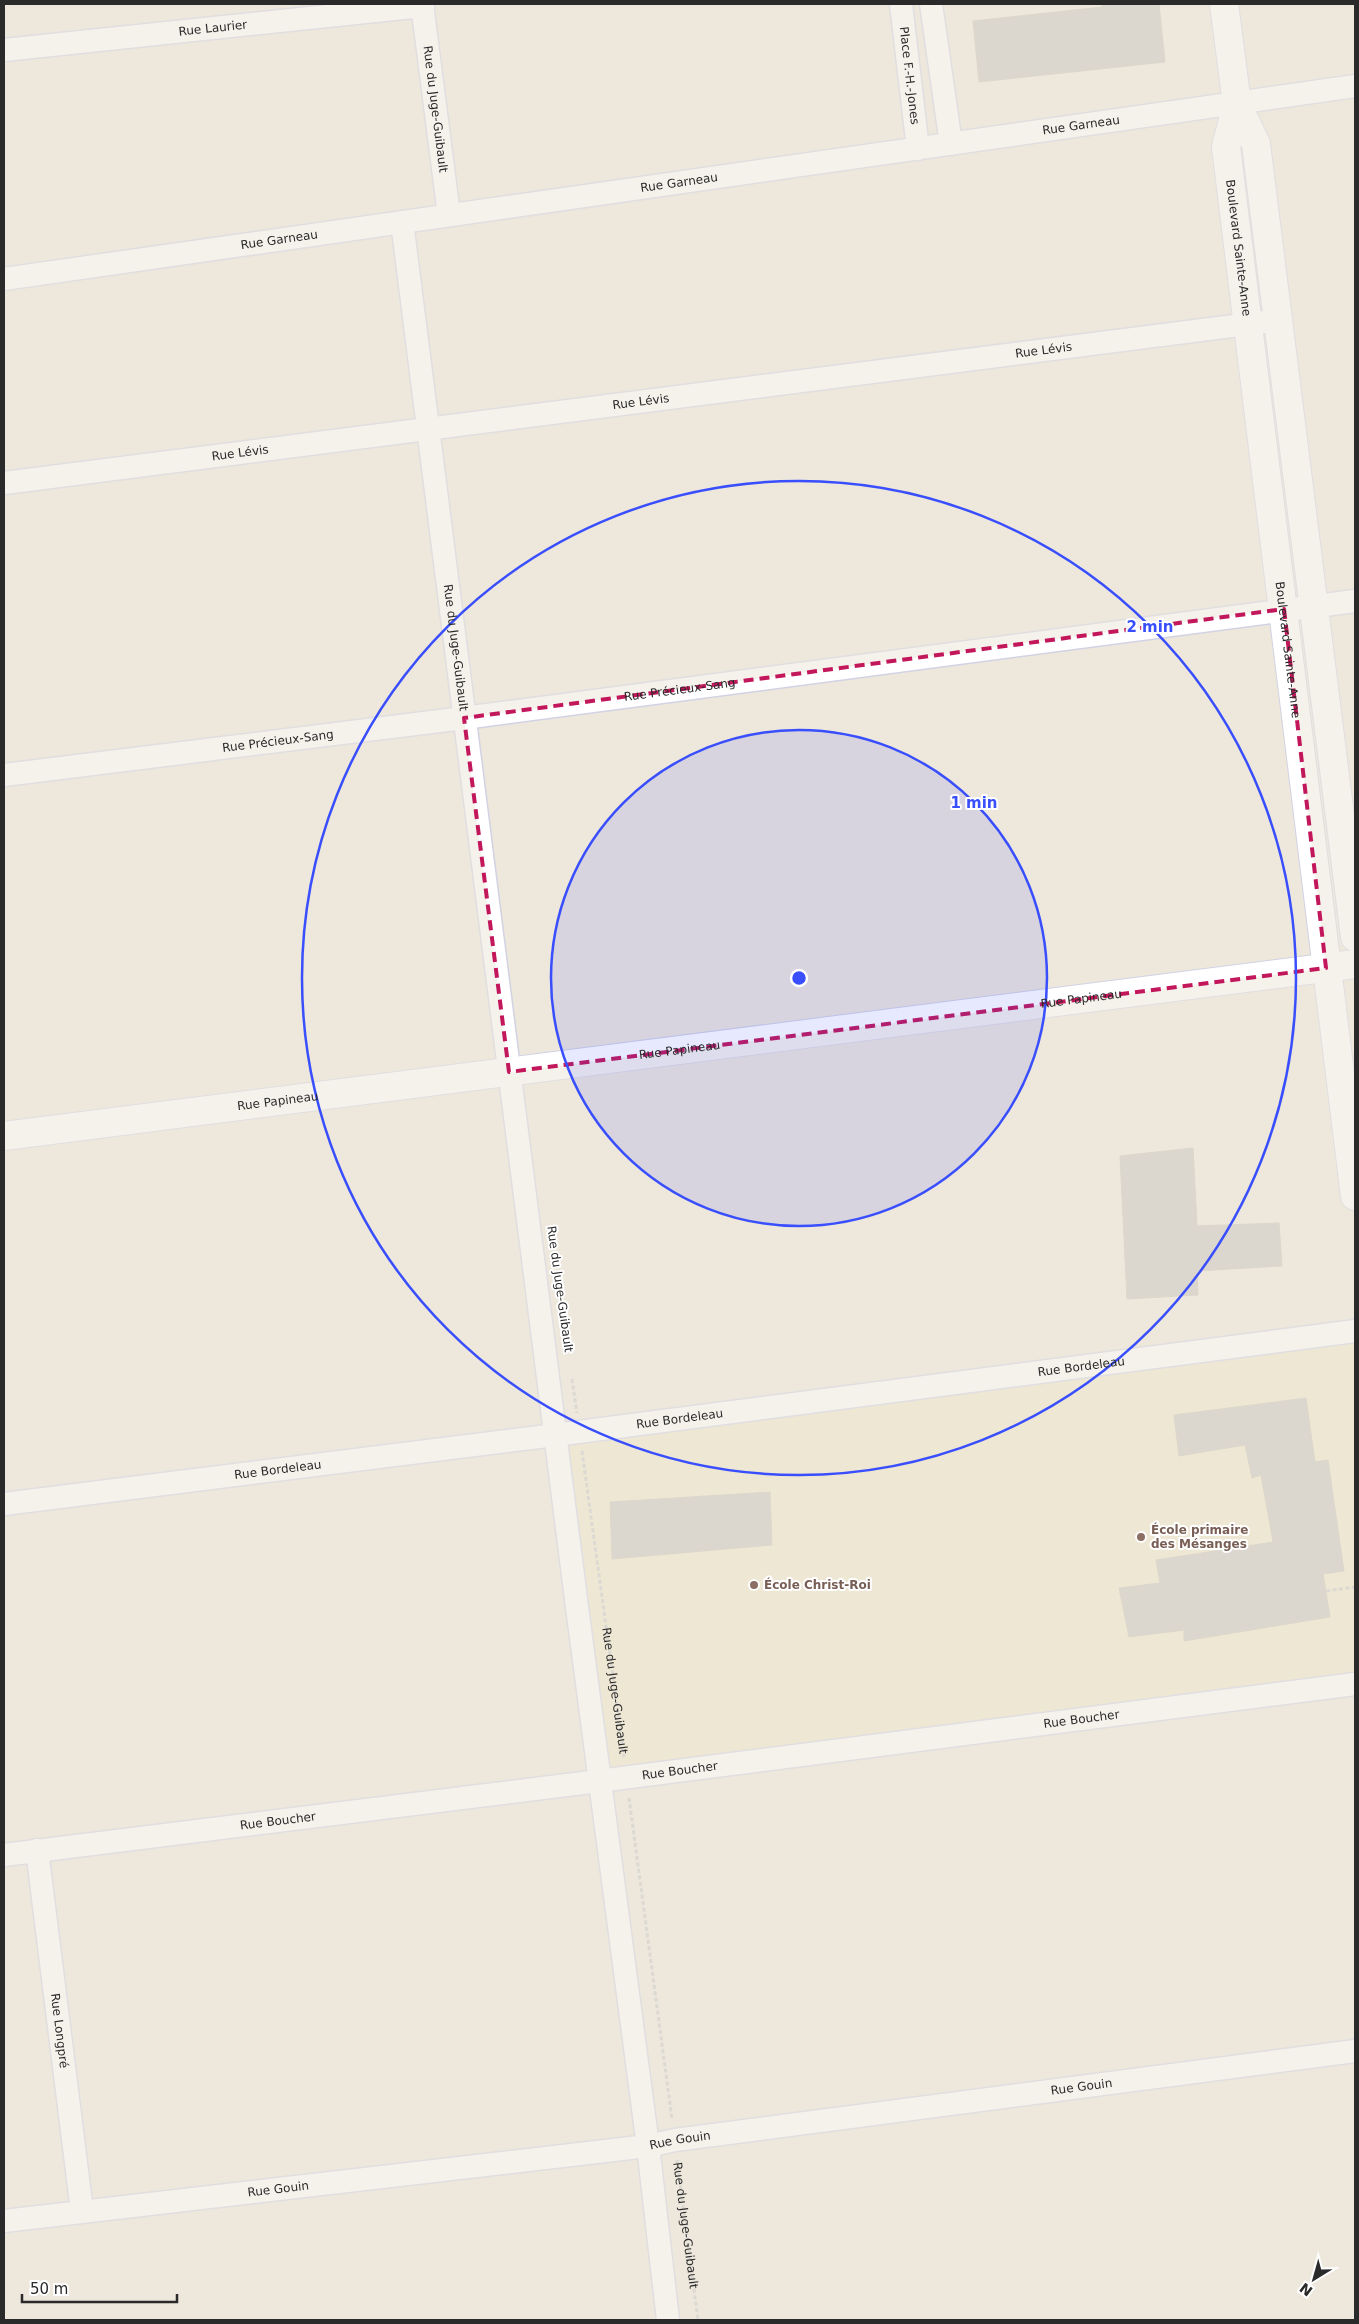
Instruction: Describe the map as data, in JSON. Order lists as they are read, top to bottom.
{
  "streets": {
    "street": [
      "Rue Laurier",
      "Place F.-H.-Jones",
      "Rue du Juge-Guibault",
      "Rue Garneau",
      "Boulevard Sainte-Anne",
      "Rue Lévis",
      "Rue Précieux-Sang",
      "Rue Papineau",
      "Rue Bordeleau",
      "Rue Boucher",
      "Rue Longpré",
      "Rue Gouin"
    ]
  },
  "crossings": [
    ["Rue Laurier", "Rue du Juge-Guibault"],
    ["Place F.-H.-Jones", "Rue Garneau"],
    ["Rue du Juge-Guibault", "Rue Garneau"],
    ["Rue du Juge-Guibault", "Rue Lévis"],
    ["Rue du Juge-Guibault", "Rue Précieux-Sang"],
    ["Rue du Juge-Guibault", "Rue Papineau"],
    ["Rue du Juge-Guibault", "Rue Bordeleau"],
    ["Rue du Juge-Guibault", "Rue Boucher"],
    ["Rue du Juge-Guibault", "Rue Gouin"],
    ["Rue Garneau", "Boulevard Sainte-Anne"],
    ["Boulevard Sainte-Anne", "Rue Lévis"],
    ["Boulevard Sainte-Anne", "Rue Précieux-Sang"],
    ["Boulevard Sainte-Anne", "Rue Papineau"],
    ["Rue Boucher", "Rue Longpré"],
    ["Rue Longpré", "Rue Gouin"]
  ],
  "places": ["École primaire des Mésanges", "École Christ-Roi"],
  "scale_bar": "50 m",
  "north": "bottom left",
  "rings": ["2 min", "1 min"]
}
